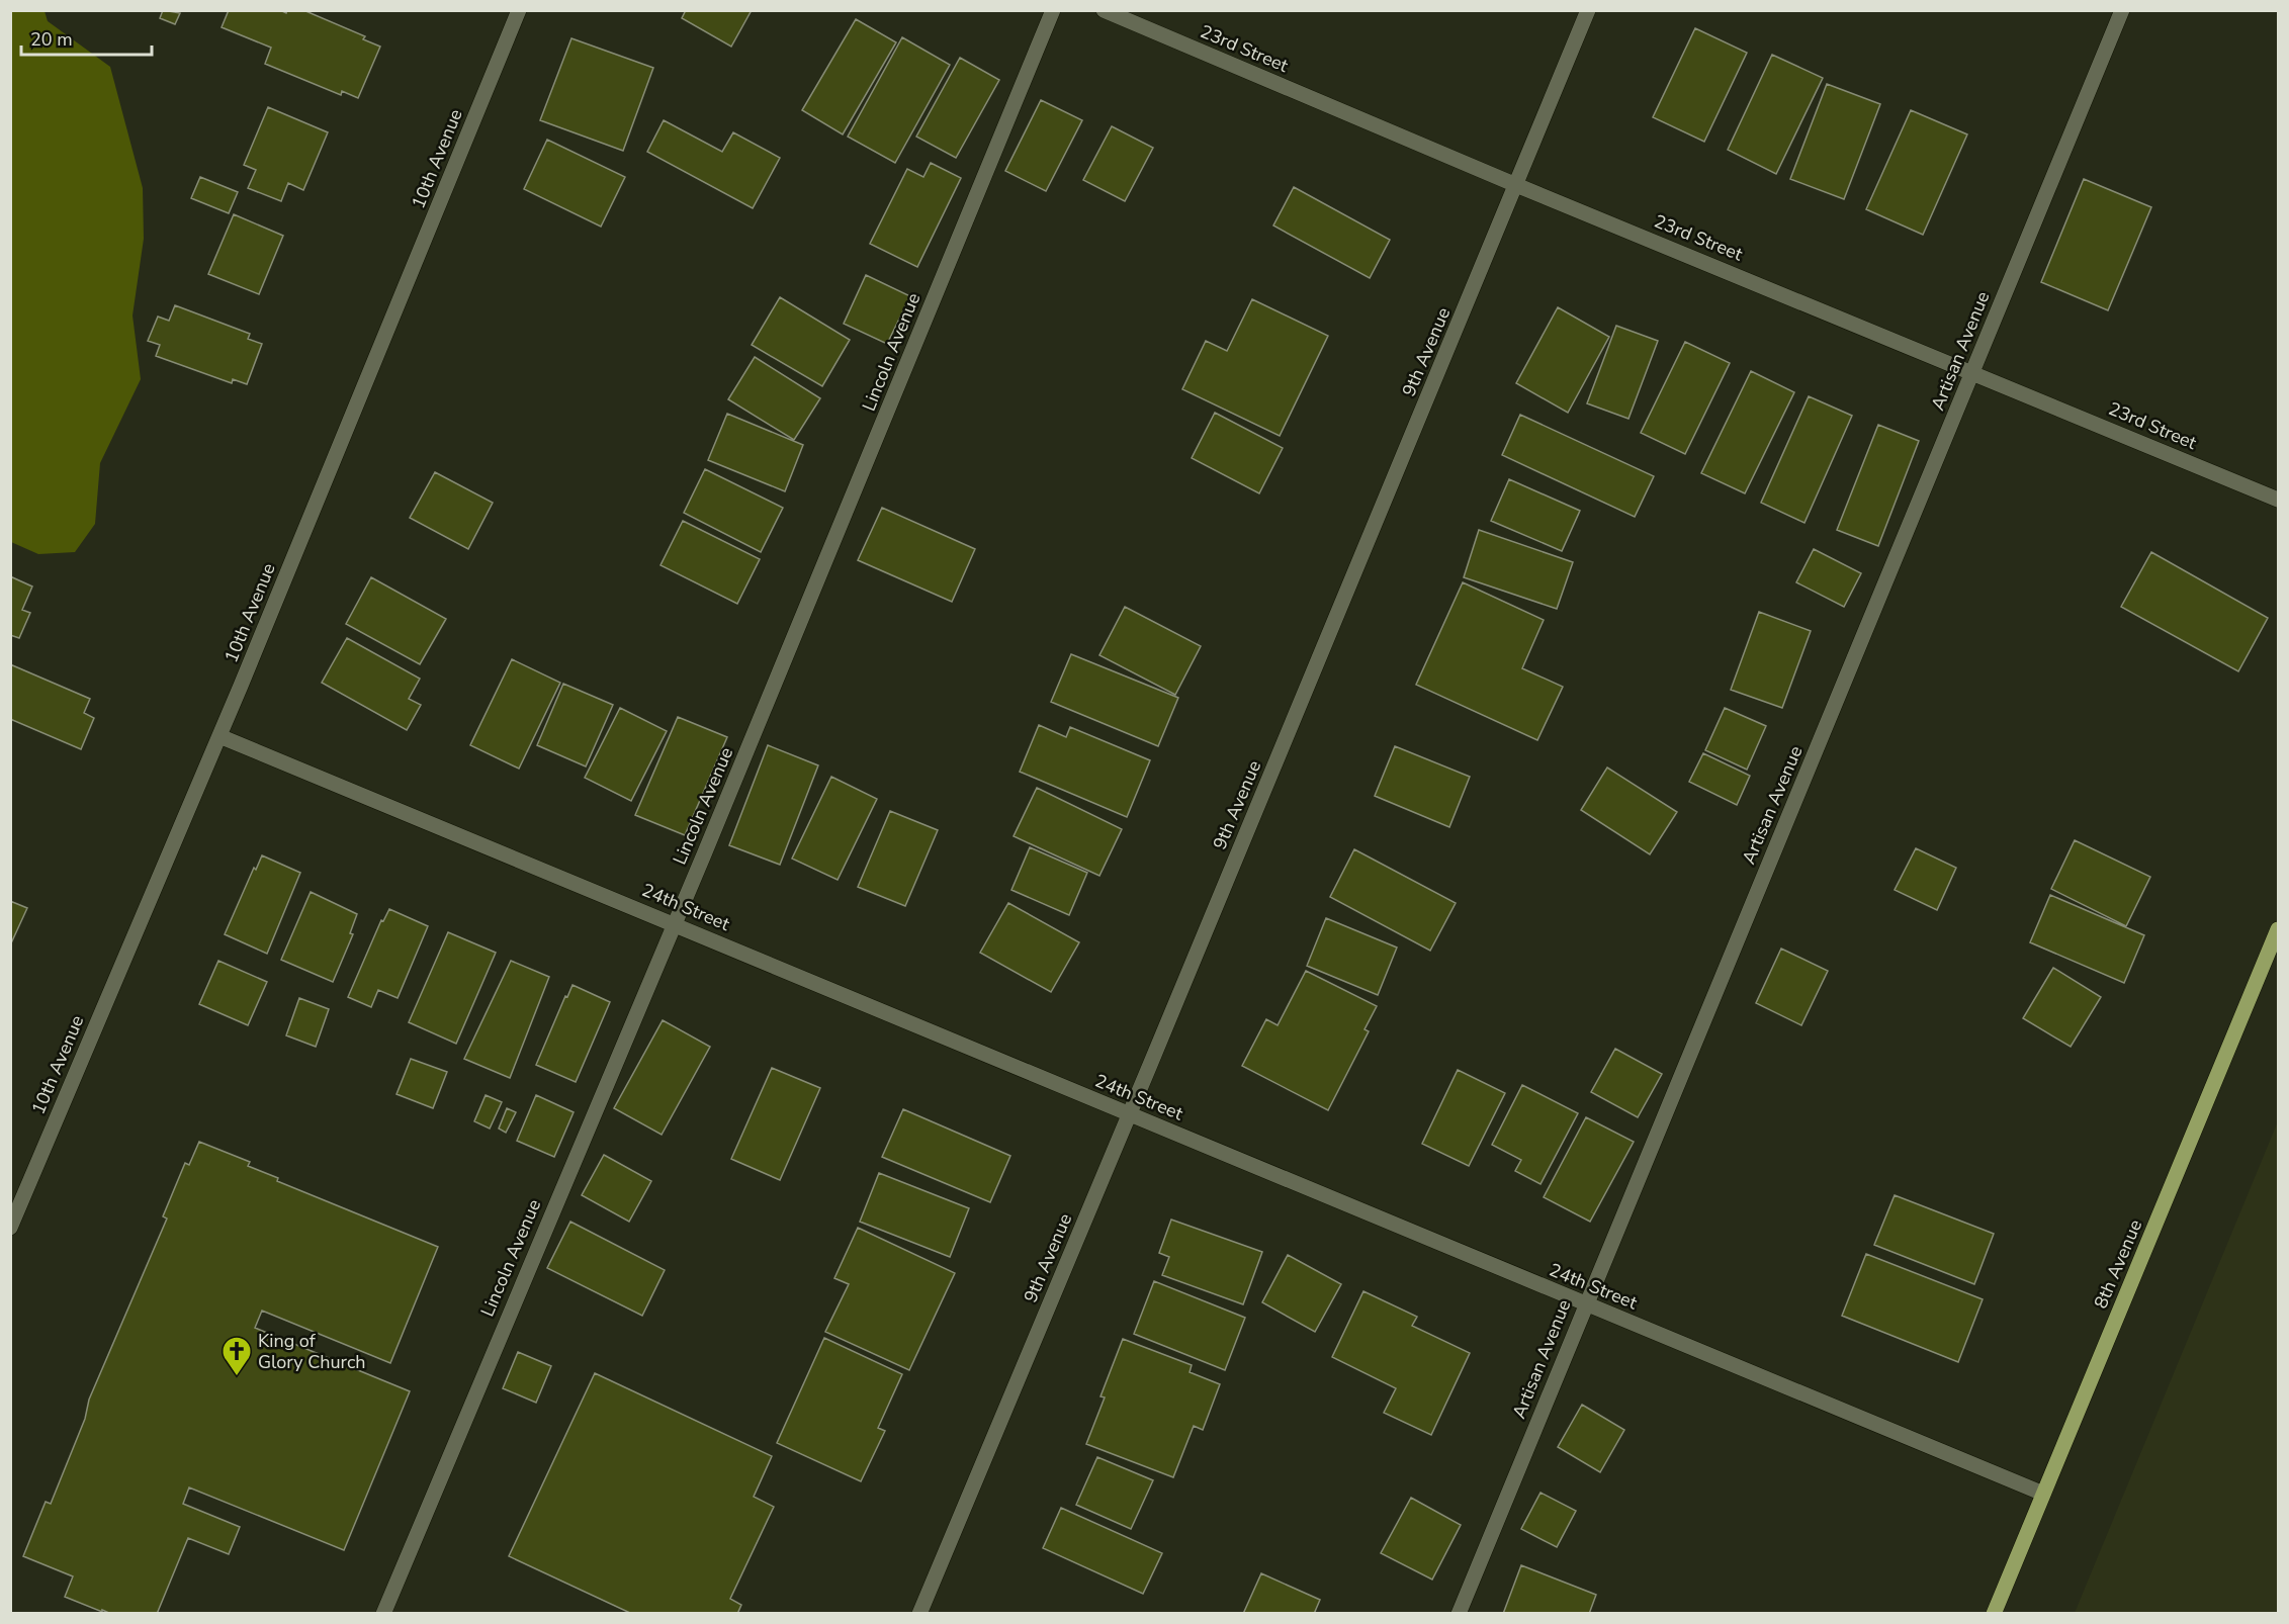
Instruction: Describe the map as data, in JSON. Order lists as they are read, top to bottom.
{
  "streets": {
    "main road": ["8th Avenue"],
    "street": [
      "23rd Street",
      "10th Avenue",
      "Artisan Avenue",
      "Lincoln Avenue",
      "9th Avenue",
      "24th Street"
    ]
  },
  "crossings": [
    ["23rd Street", "Artisan Avenue"],
    ["23rd Street", "9th Avenue"],
    ["10th Avenue", "24th Street"],
    ["Artisan Avenue", "24th Street"],
    ["Lincoln Avenue", "24th Street"],
    ["9th Avenue", "24th Street"],
    ["24th Street", "8th Avenue"]
  ],
  "places": {
    "church": ["King of Glory Church"]
  },
  "scale_bar": "20 m"
}
